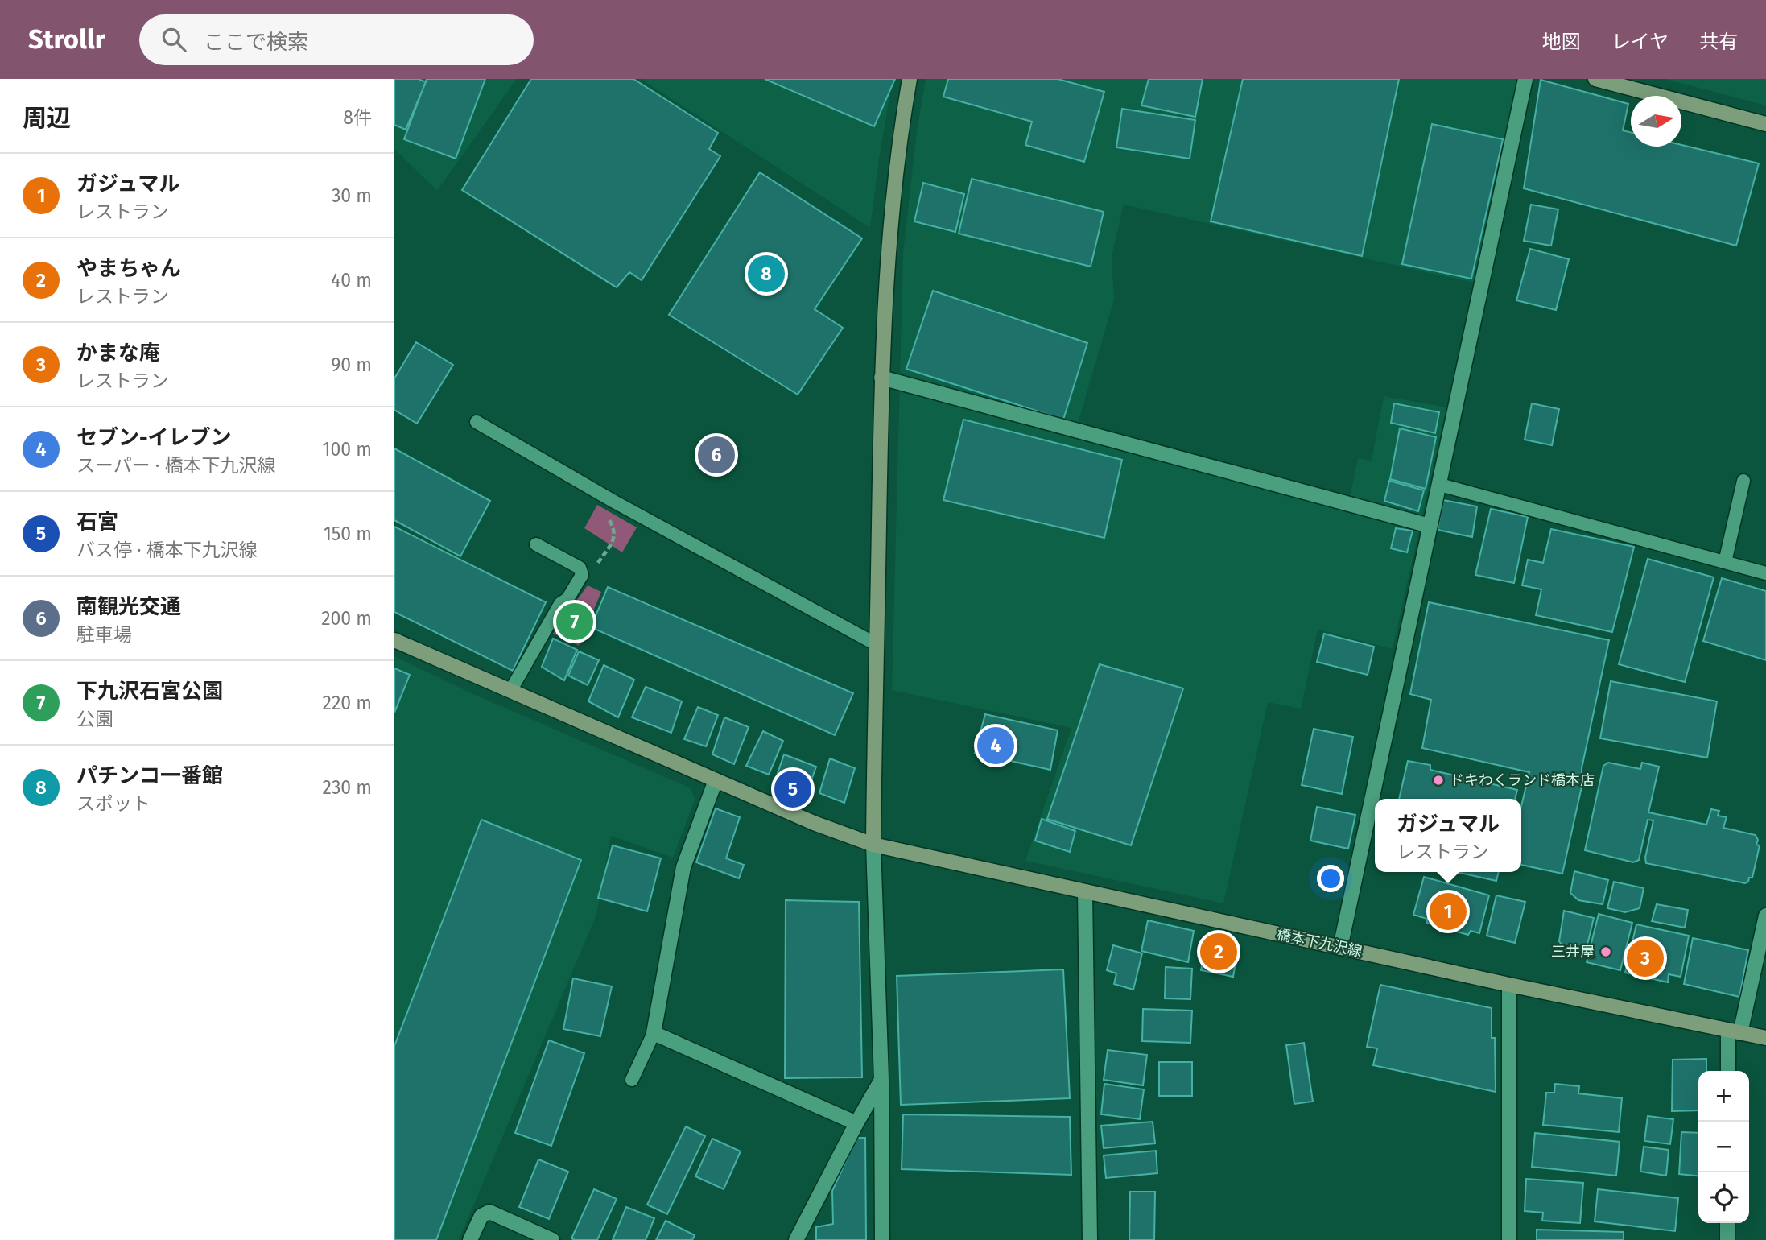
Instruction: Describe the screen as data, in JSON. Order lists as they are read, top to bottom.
{
  "streets": {
    "street": ["橋本下九沢線"]
  },
  "places": ["ドキわくランド橋本店", "三井屋"],
  "north": "right",
  "page": {
    "header": "Strollr",
    "search": "ここで検索",
    "nav": ["地図", "レイヤ", "共有"],
    "heading": ["周辺", "8件"],
    "list": [
      {
        "mark": "1",
        "name": "ガジュマル",
        "note": "レストラン",
        "value": "30 m"
      },
      {
        "mark": "2",
        "name": "やまちゃん",
        "note": "レストラン",
        "value": "40 m"
      },
      {
        "mark": "3",
        "name": "かまな庵",
        "note": "レストラン",
        "value": "90 m"
      },
      {
        "mark": "4",
        "name": "セブン-イレブン",
        "note": "スーパー · 橋本下九沢線",
        "value": "100 m"
      },
      {
        "mark": "5",
        "name": "石宮",
        "note": "バス停 · 橋本下九沢線",
        "value": "150 m"
      },
      {
        "mark": "6",
        "name": "南観光交通",
        "note": "駐車場",
        "value": "200 m"
      },
      {
        "mark": "7",
        "name": "下九沢石宮公園",
        "note": "公園",
        "value": "220 m"
      },
      {
        "mark": "8",
        "name": "パチンコ一番館",
        "note": "スポット",
        "value": "230 m"
      }
    ],
    "pins": [
      "8",
      "6",
      "7",
      "4",
      "5",
      "1",
      "2",
      "3"
    ],
    "popup": ["ガジュマル", "レストラン"],
    "map_buttons": ["+", "−"]
  }
}
